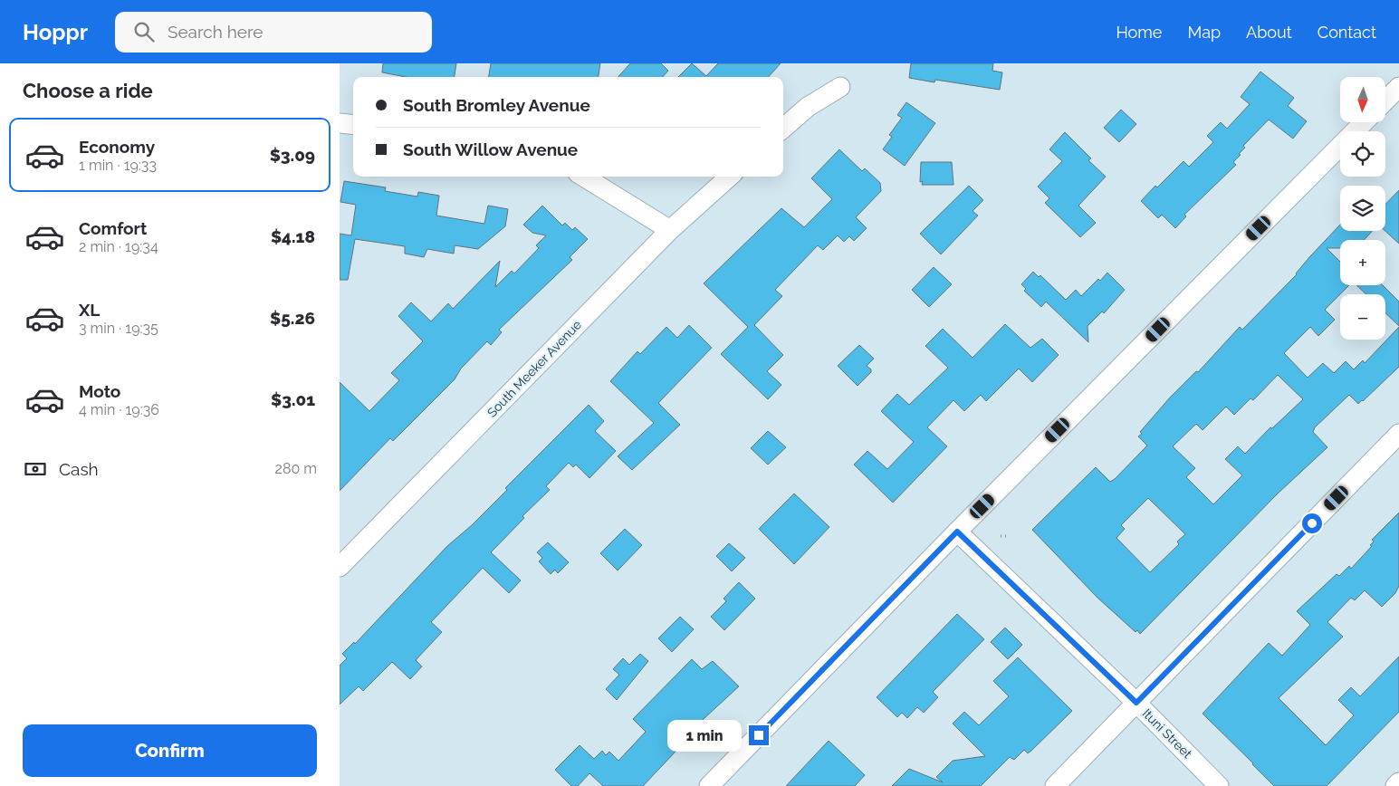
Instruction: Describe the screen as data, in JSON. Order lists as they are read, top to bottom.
{
  "streets": {
    "street": ["South Meeker Avenue", "Ituni Street"]
  },
  "north": "bottom",
  "page": {
    "header": "Hoppr",
    "search": "Search here",
    "nav": [
      "Home",
      "Map",
      "About",
      "Contact"
    ],
    "heading": "Choose a ride",
    "map_buttons": ["+", "−"],
    "banner": ["South Bromley Avenue", "South Willow Avenue"],
    "list": [
      {
        "name": "Economy",
        "note": "1 min · 19:33",
        "value": "$3.09"
      },
      {
        "name": "Comfort",
        "note": "2 min · 19:34",
        "value": "$4.18"
      },
      {
        "name": "XL",
        "note": "3 min · 19:35",
        "value": "$5.26"
      },
      {
        "name": "Moto",
        "note": "4 min · 19:36",
        "value": "$3.01"
      }
    ],
    "pay": ["Cash", "280 m"],
    "buttons": "Confirm",
    "bubble": "1 min"
  }
}
